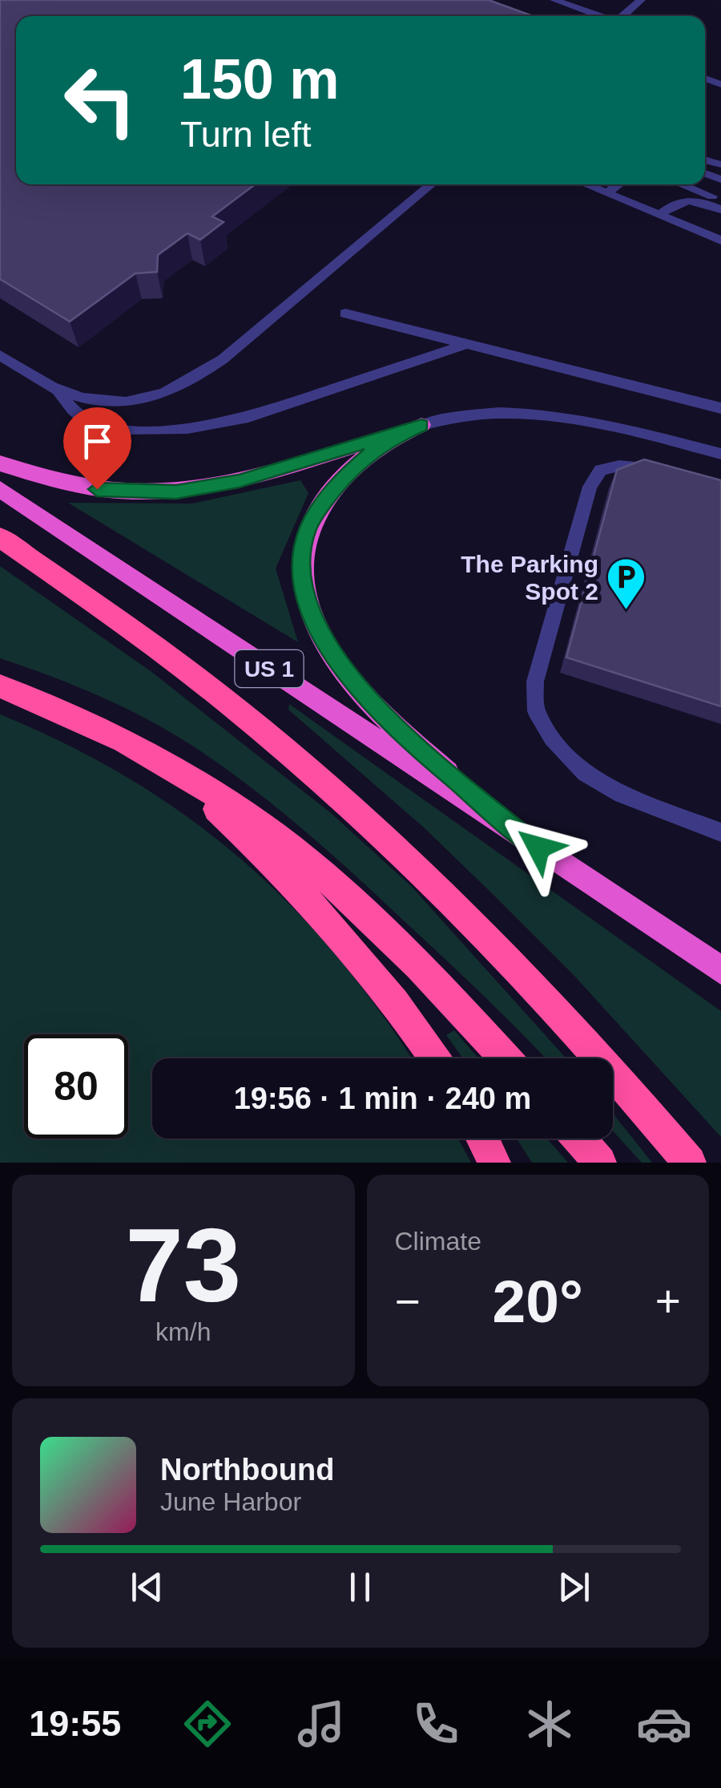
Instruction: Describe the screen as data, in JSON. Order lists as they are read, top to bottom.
{
  "streets": {
    "highway": ["US 1"]
  },
  "places": {
    "parking": ["The Parking Spot 2"]
  },
  "page": {
    "turn": ["150 m", "Turn left"],
    "limit": "80",
    "trip": "19:56 · 1 min · 240 m",
    "tile": [
      ["73", "km/h"],
      "Climate"
    ],
    "heat": ["−", "20°", "+"],
    "song": ["Northbound", "June Harbor"],
    "tabs": "19:55"
  }
}
